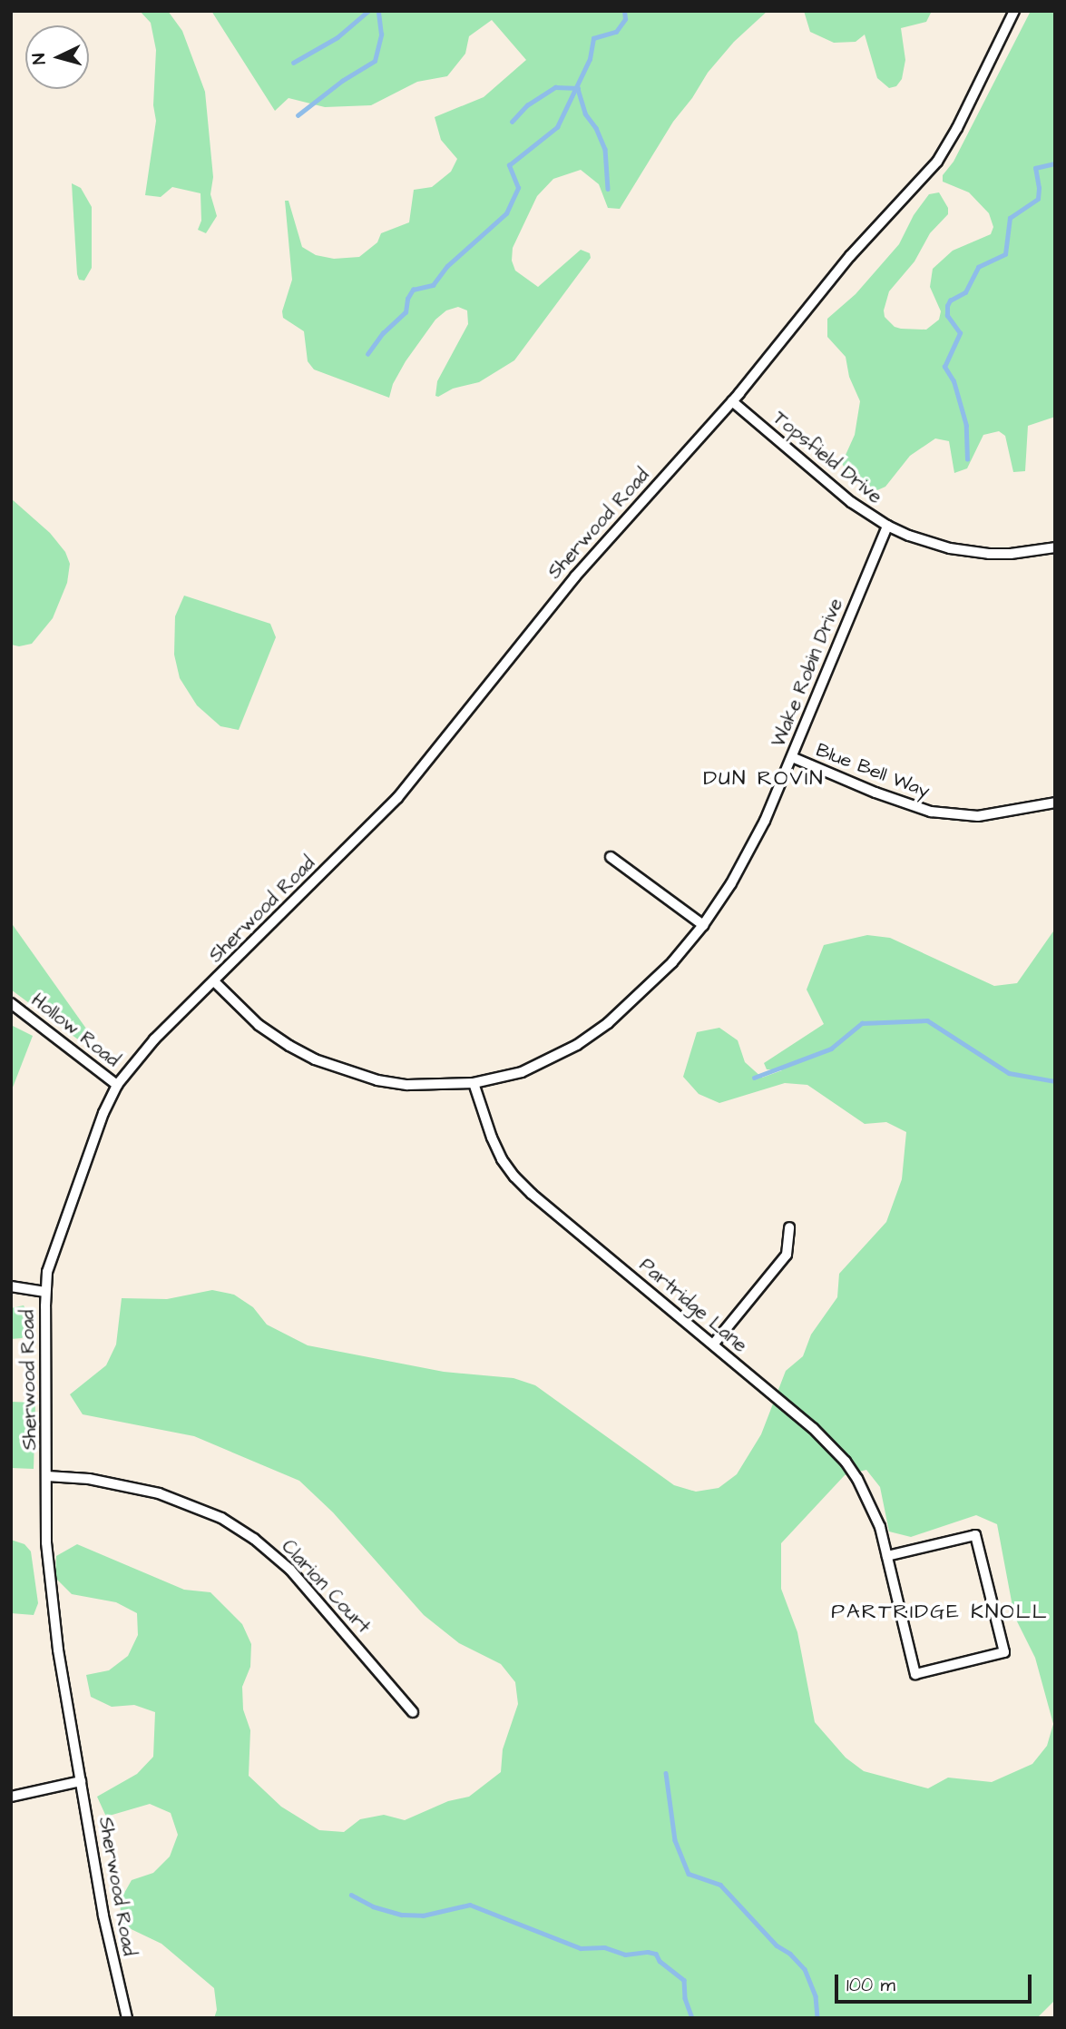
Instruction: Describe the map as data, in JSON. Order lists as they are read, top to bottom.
{
  "streets": {
    "street": [
      "Topsfield Drive",
      "Sherwood Road",
      "Wake Robin Drive",
      "Blue Bell Way",
      "Hollow Road",
      "Partridge Lane",
      "Clarion Court"
    ]
  },
  "crossings": [
    ["Topsfield Drive", "Sherwood Road"],
    ["Topsfield Drive", "Wake Robin Drive"],
    ["Sherwood Road", "Wake Robin Drive"],
    ["Sherwood Road", "Hollow Road"],
    ["Sherwood Road", "Clarion Court"],
    ["Wake Robin Drive", "Blue Bell Way"],
    ["Wake Robin Drive", "Partridge Lane"]
  ],
  "districts": ["DUN ROVIN", "PARTRIDGE KNOLL"],
  "scale_bar": "100 m",
  "north": "left"
}
